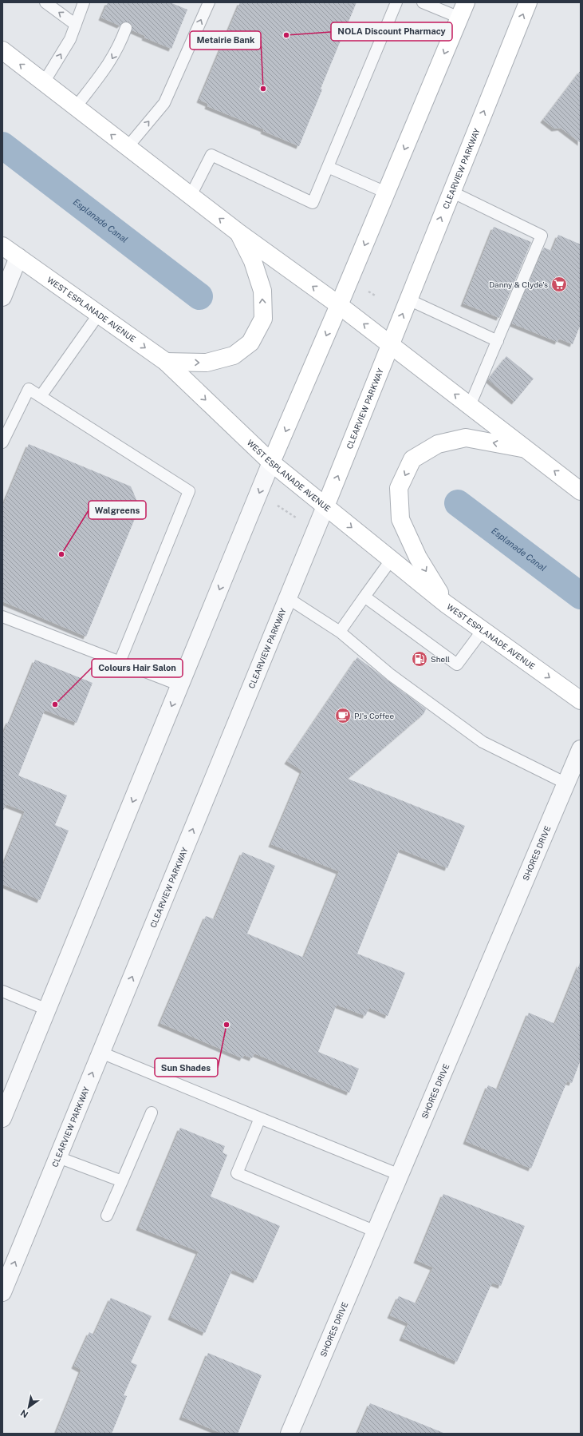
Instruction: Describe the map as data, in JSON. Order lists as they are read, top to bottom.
{
  "streets": {
    "main road": ["CLEARVIEW PARKWAY", "WEST ESPLANADE AVENUE"],
    "street": ["SHORES DRIVE"]
  },
  "crossings": [
    ["CLEARVIEW PARKWAY", "WEST ESPLANADE AVENUE"]
  ],
  "water": ["Esplanade Canal"],
  "places": {
    "other": [
      "NOLA Discount Pharmacy",
      "Metairie Bank",
      "Walgreens",
      "Colours Hair Salon",
      "Sun Shades"
    ],
    "supermarket": ["Danny & Clyde's"],
    "fuel station": ["Shell"],
    "cafe": ["PJ's Coffee"]
  },
  "north": "bottom left"
}
